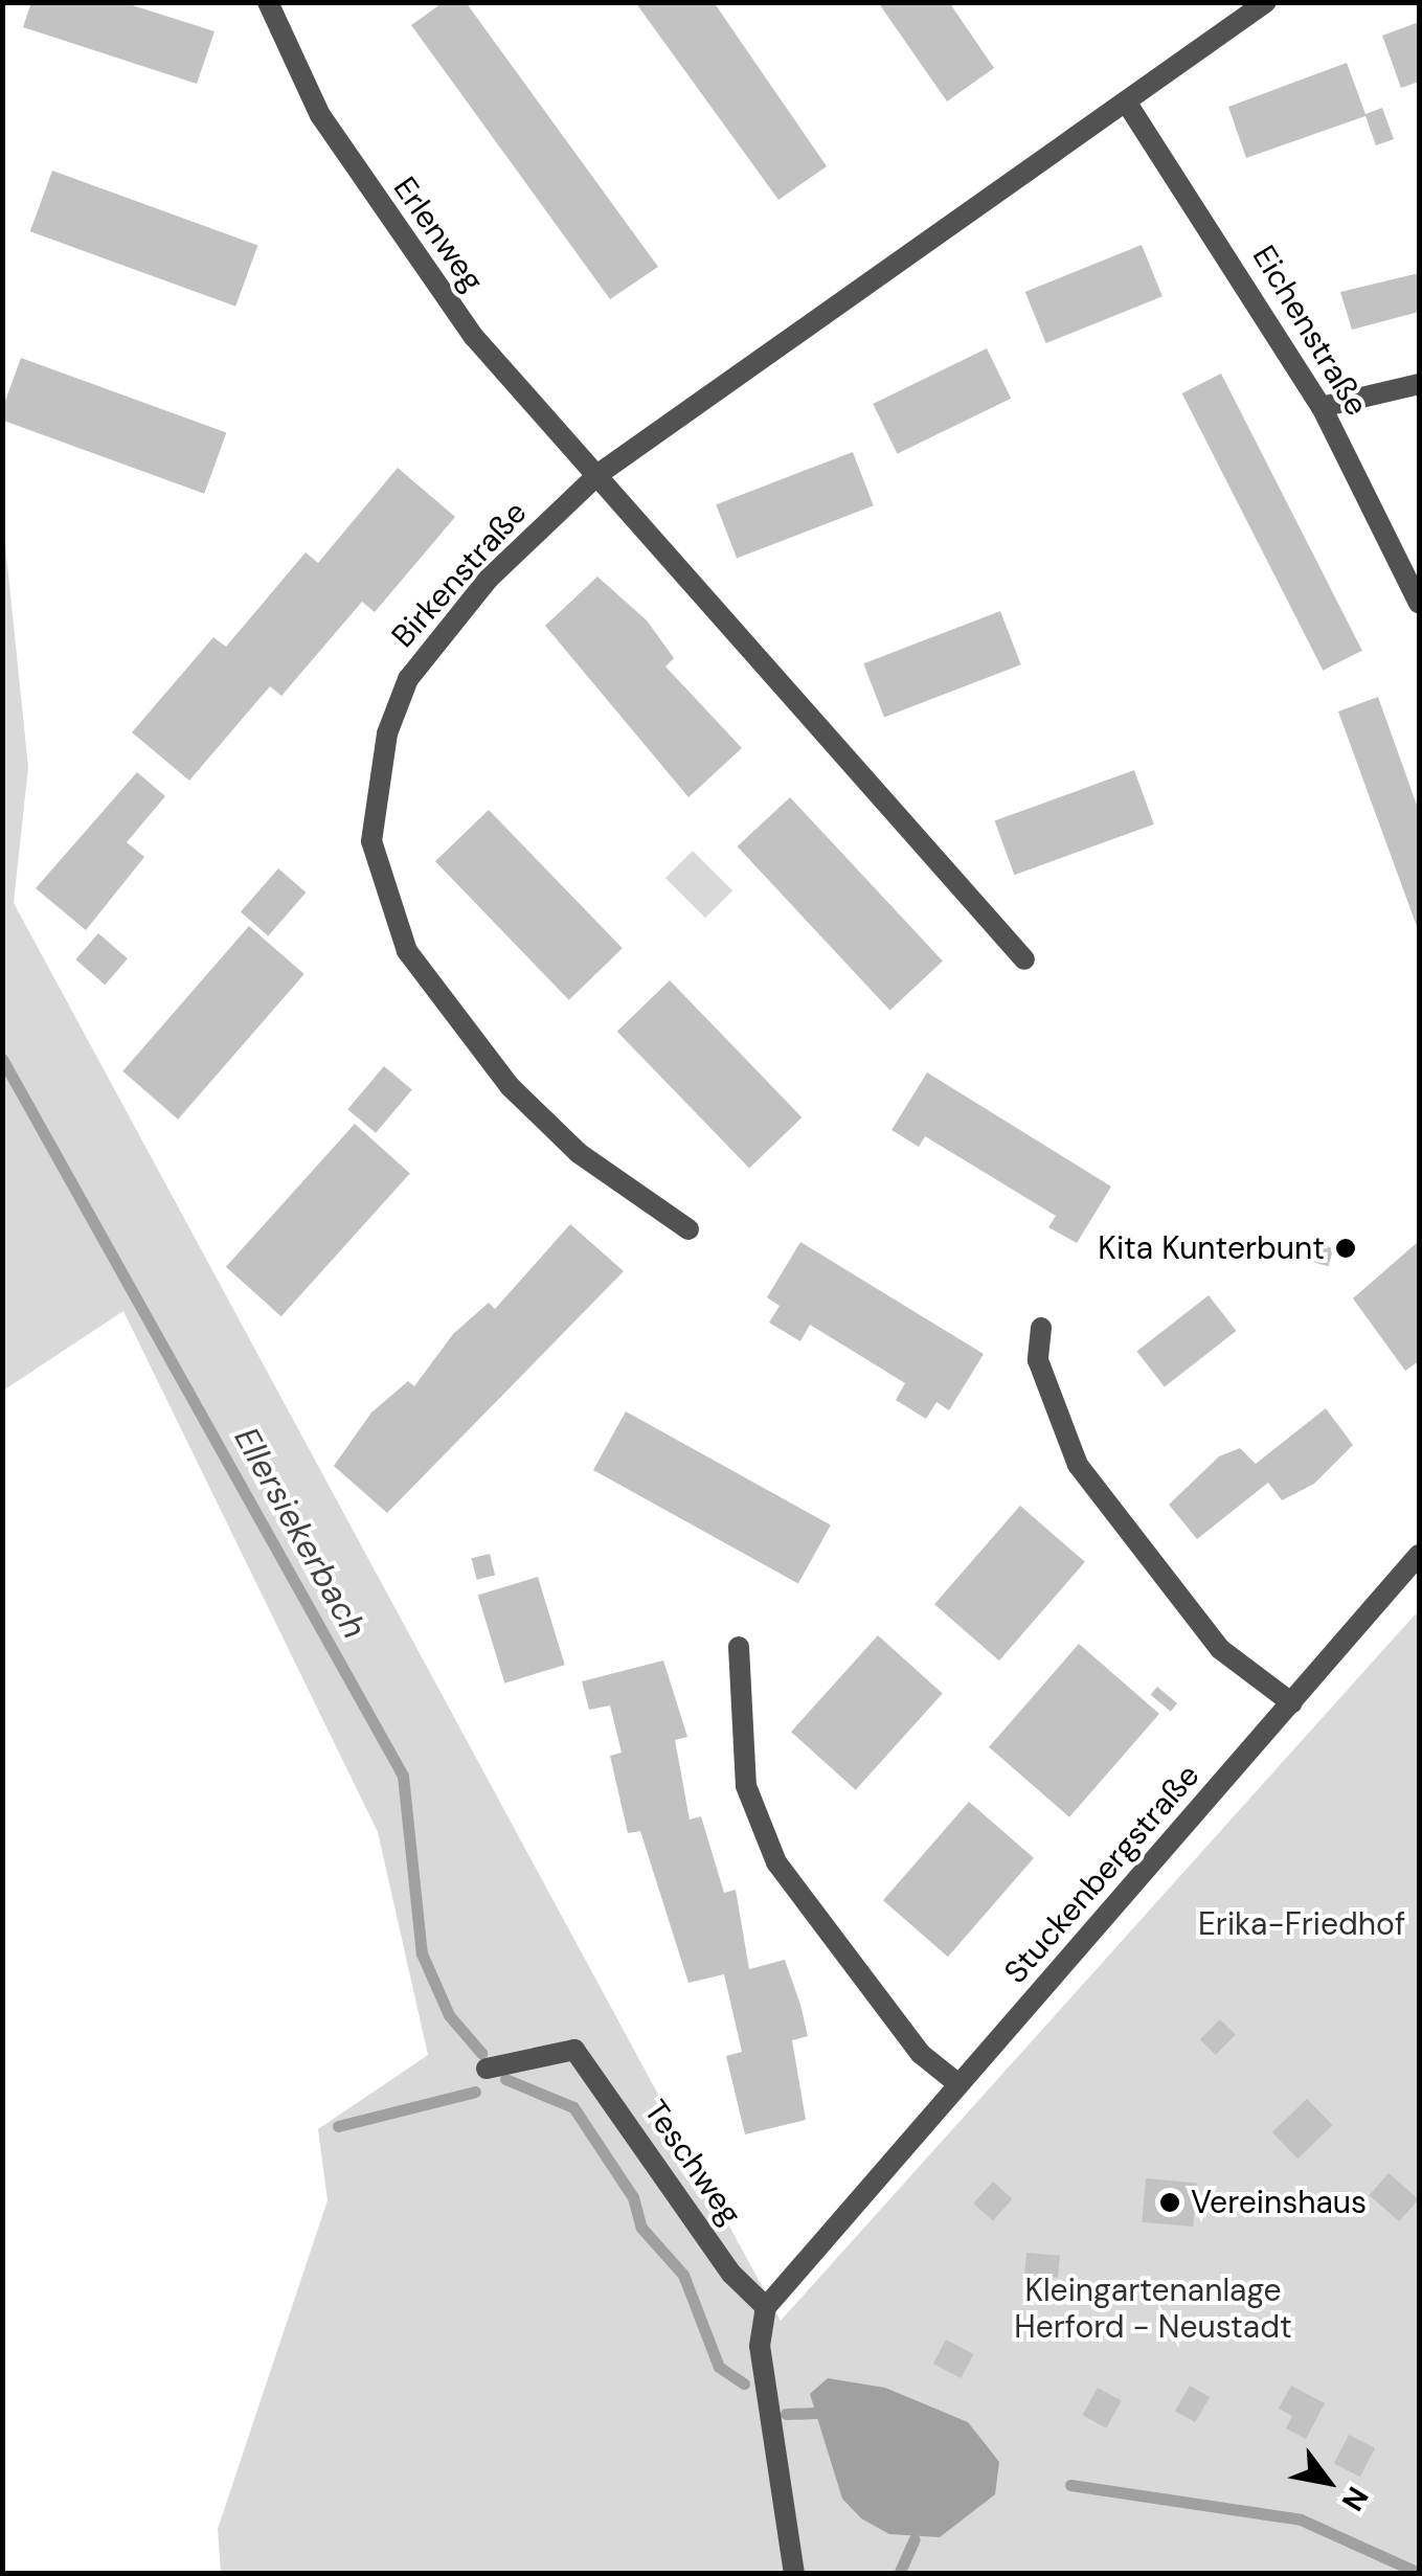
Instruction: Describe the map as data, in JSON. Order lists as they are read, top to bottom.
{
  "streets": {
    "street": [
      "Erlenweg",
      "Eichenstraße",
      "Birkenstraße",
      "Stuckenbergstraße",
      "Teschweg"
    ]
  },
  "crossings": [
    ["Erlenweg", "Birkenstraße"],
    ["Eichenstraße", "Birkenstraße"],
    ["Stuckenbergstraße", "Teschweg"]
  ],
  "water": ["Ellersiekerbach"],
  "parks": ["Erika-Friedhof", "Kleingartenanlage Herford - Neustadt"],
  "places": ["Kita Kunterbunt", "Vereinshaus"],
  "north": "bottom right"
}
